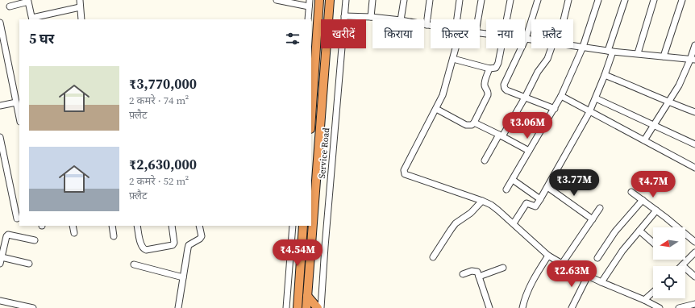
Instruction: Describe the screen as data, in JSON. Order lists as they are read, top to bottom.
{
  "streets": {
    "street": ["Service Road"]
  },
  "north": "left",
  "page": {
    "chip": [
      "खरीदें",
      "किराया",
      "फ़िल्टर",
      "नया",
      "फ़्लैट"
    ],
    "heading": "5 घर",
    "list": [
      {
        "name": "₹3,770,000",
        "note": "2 कमरे · 74 m² · फ़्लैट"
      },
      {
        "name": "₹2,630,000",
        "note": "2 कमरे · 52 m² · फ़्लैट"
      }
    ],
    "price": [
      "₹3.06M",
      "₹3.77M",
      "₹4.7M",
      "₹4.54M",
      "₹2.63M"
    ]
  }
}
